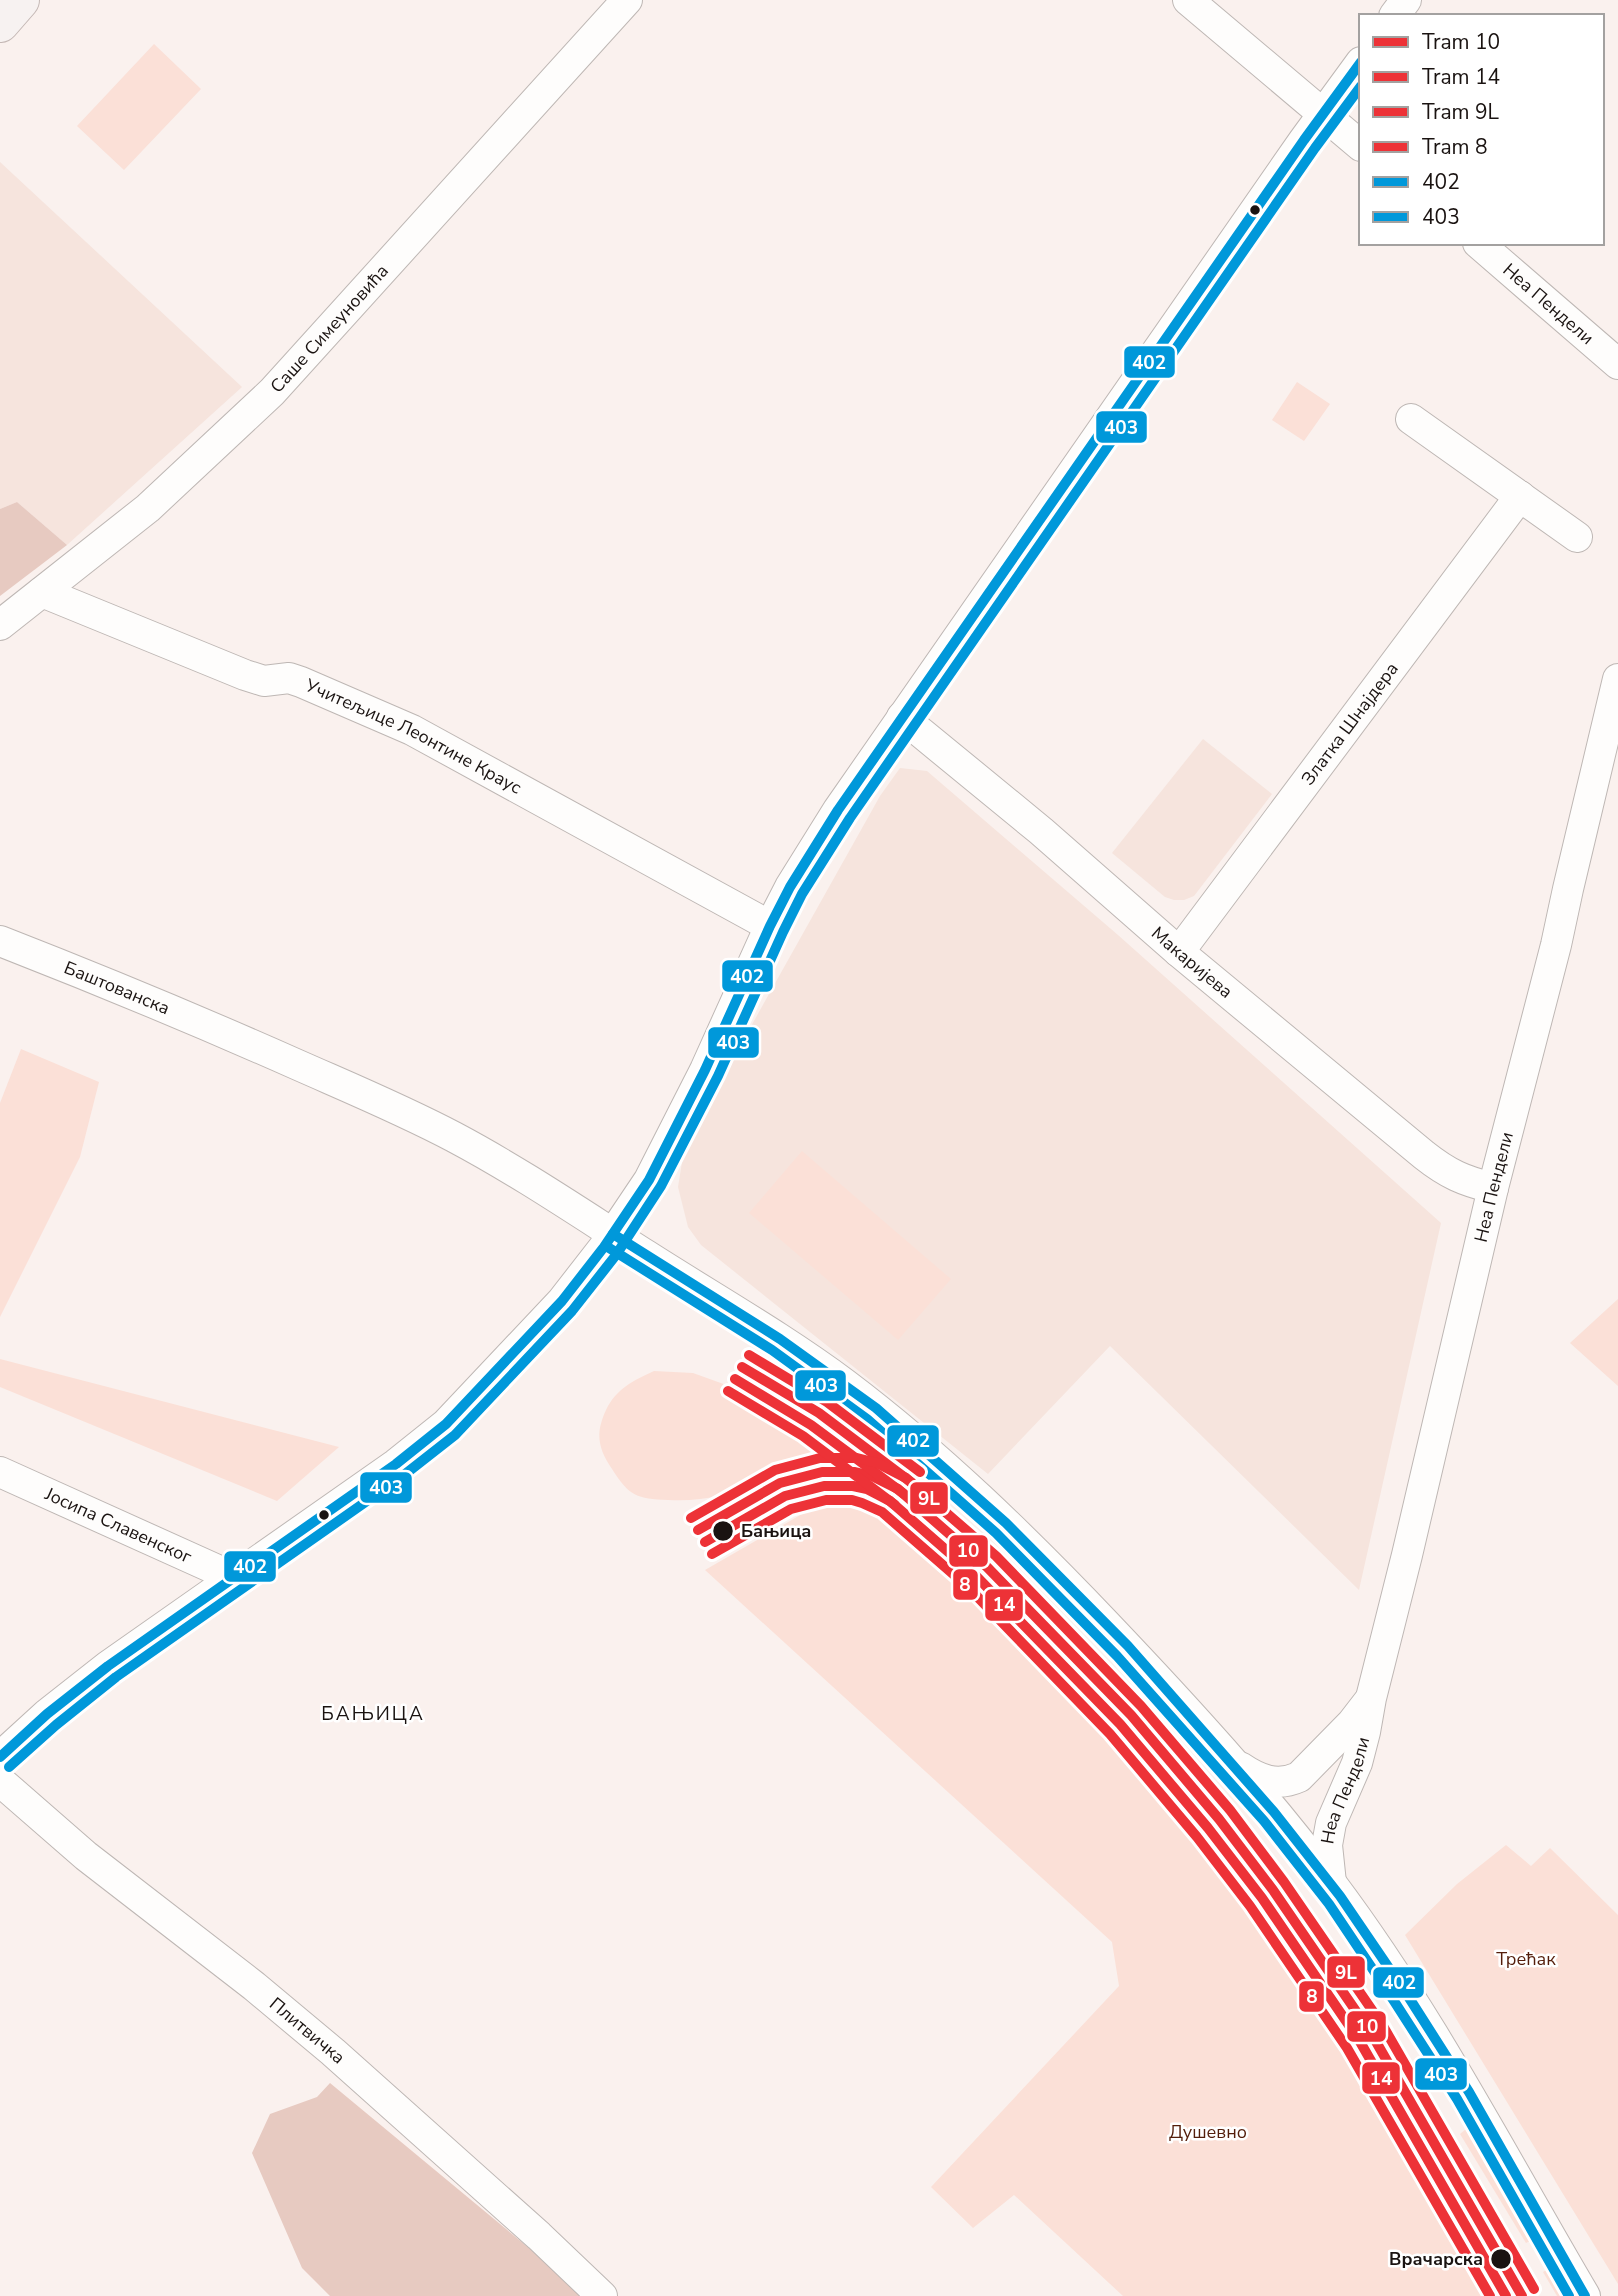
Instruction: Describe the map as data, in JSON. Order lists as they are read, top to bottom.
{
  "streets": {
    "street": [
      "Неа Пендели",
      "Саше Симеуновића",
      "Златка Шнајдера",
      "Учитељице Леонтине Краус",
      "Макаријева",
      "Баштованска",
      "Јосипа Славенског",
      "Плитвичка"
    ]
  },
  "crossings": [
    ["Неа Пендели", "Макаријева"],
    ["Неа Пендели", "Баштованска"],
    ["Саше Симеуновића", "Учитељице Леонтине Краус"],
    ["Златка Шнајдера", "Макаријева"]
  ],
  "districts": ["БАЊИЦА"],
  "parks": ["Трећак", "Душевно"],
  "places": ["Бањица", "Врачарска"],
  "lines": [
    "transit line 402",
    "transit line 403",
    "tram line 9L",
    "tram line 10",
    "tram line 14",
    "tram line 8"
  ],
  "legend": [
    "Tram 10",
    "Tram 14",
    "Tram 9L",
    "Tram 8",
    "402",
    "403"
  ]
}
